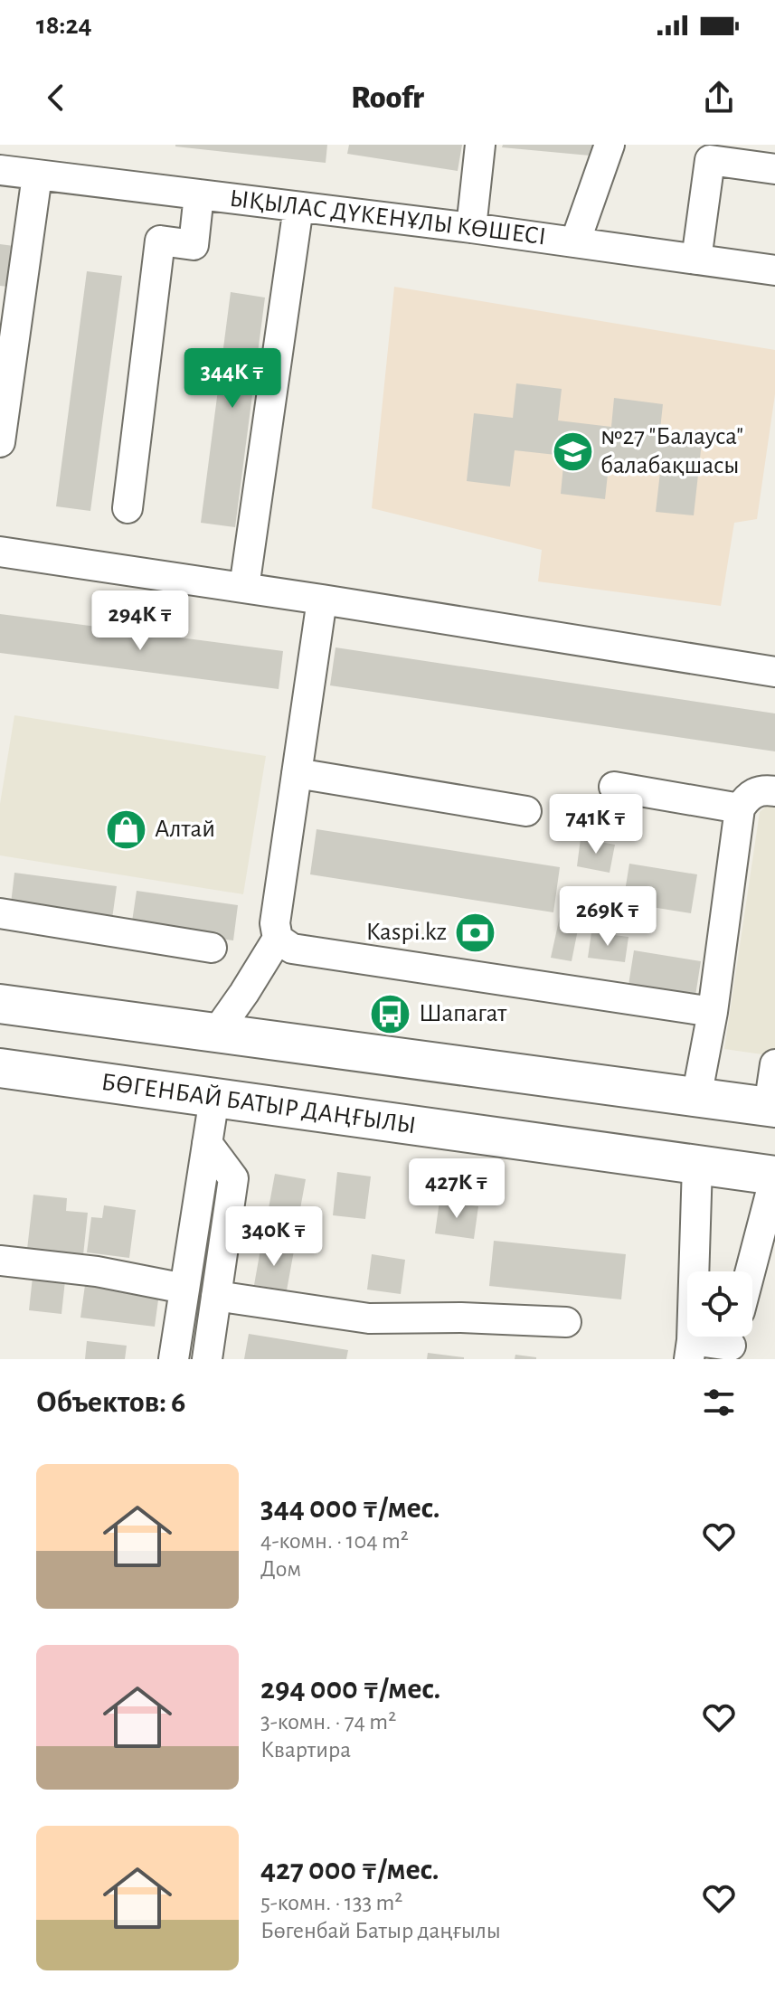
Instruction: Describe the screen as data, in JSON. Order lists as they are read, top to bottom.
{
  "streets": {
    "main road": ["БӨГЕНБАЙ БАТЫР ДАҢҒЫЛЫ"],
    "street": ["ЫҚЫЛАС ДҮКЕНҰЛЫ КӨШЕСІ"]
  },
  "places": {
    "school or university": ["№27 \"Балауса\" балабақшасы"],
    "shop": ["Алтай"],
    "bank": ["Kaspi.kz"],
    "bus stop": ["Шапагат"]
  },
  "page": {
    "status": "18:24",
    "header": "Roofr",
    "price": [
      "344K ₸",
      "294K ₸",
      "741K ₸",
      "269K ₸",
      "427K ₸",
      "340K ₸"
    ],
    "heading": "Объектов: 6",
    "list": [
      {
        "name": "344 000 ₸/мес.",
        "note": "4-комн. · 104 m² · Дом"
      },
      {
        "name": "294 000 ₸/мес.",
        "note": "3-комн. · 74 m² · Квартира"
      },
      {
        "name": "427 000 ₸/мес.",
        "note": "5-комн. · 133 m² · Бөгенбай Батыр даңғылы"
      }
    ]
  }
}
